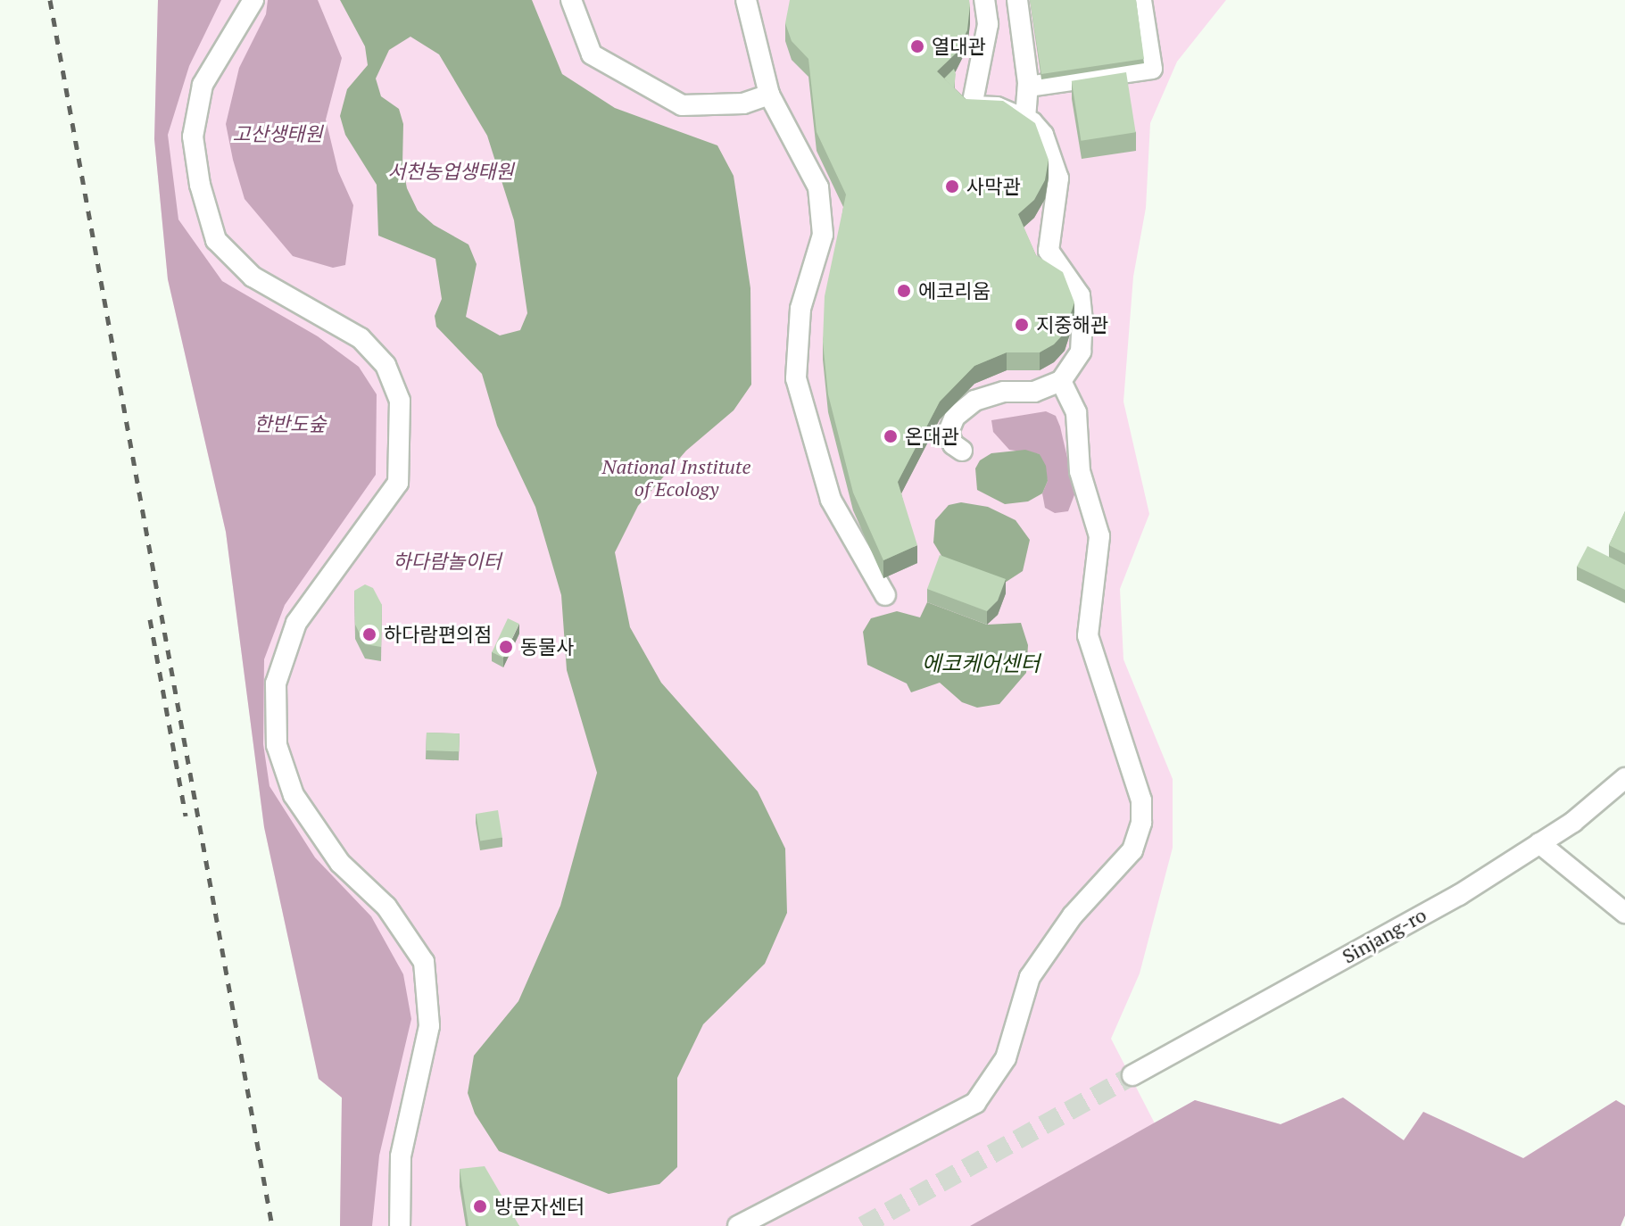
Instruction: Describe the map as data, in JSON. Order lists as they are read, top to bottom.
{
  "streets": {
    "street": ["Sinjang-ro"]
  },
  "water": ["에코케어센터"],
  "parks": [
    "고산생태원",
    "서천농업생태원",
    "한반도숲",
    "National Institute of Ecology",
    "하다람놀이터"
  ],
  "places": [
    "열대관",
    "사막관",
    "에코리움",
    "지중해관",
    "온대관",
    "하다람편의점",
    "동물사",
    "방문자센터"
  ]
}
